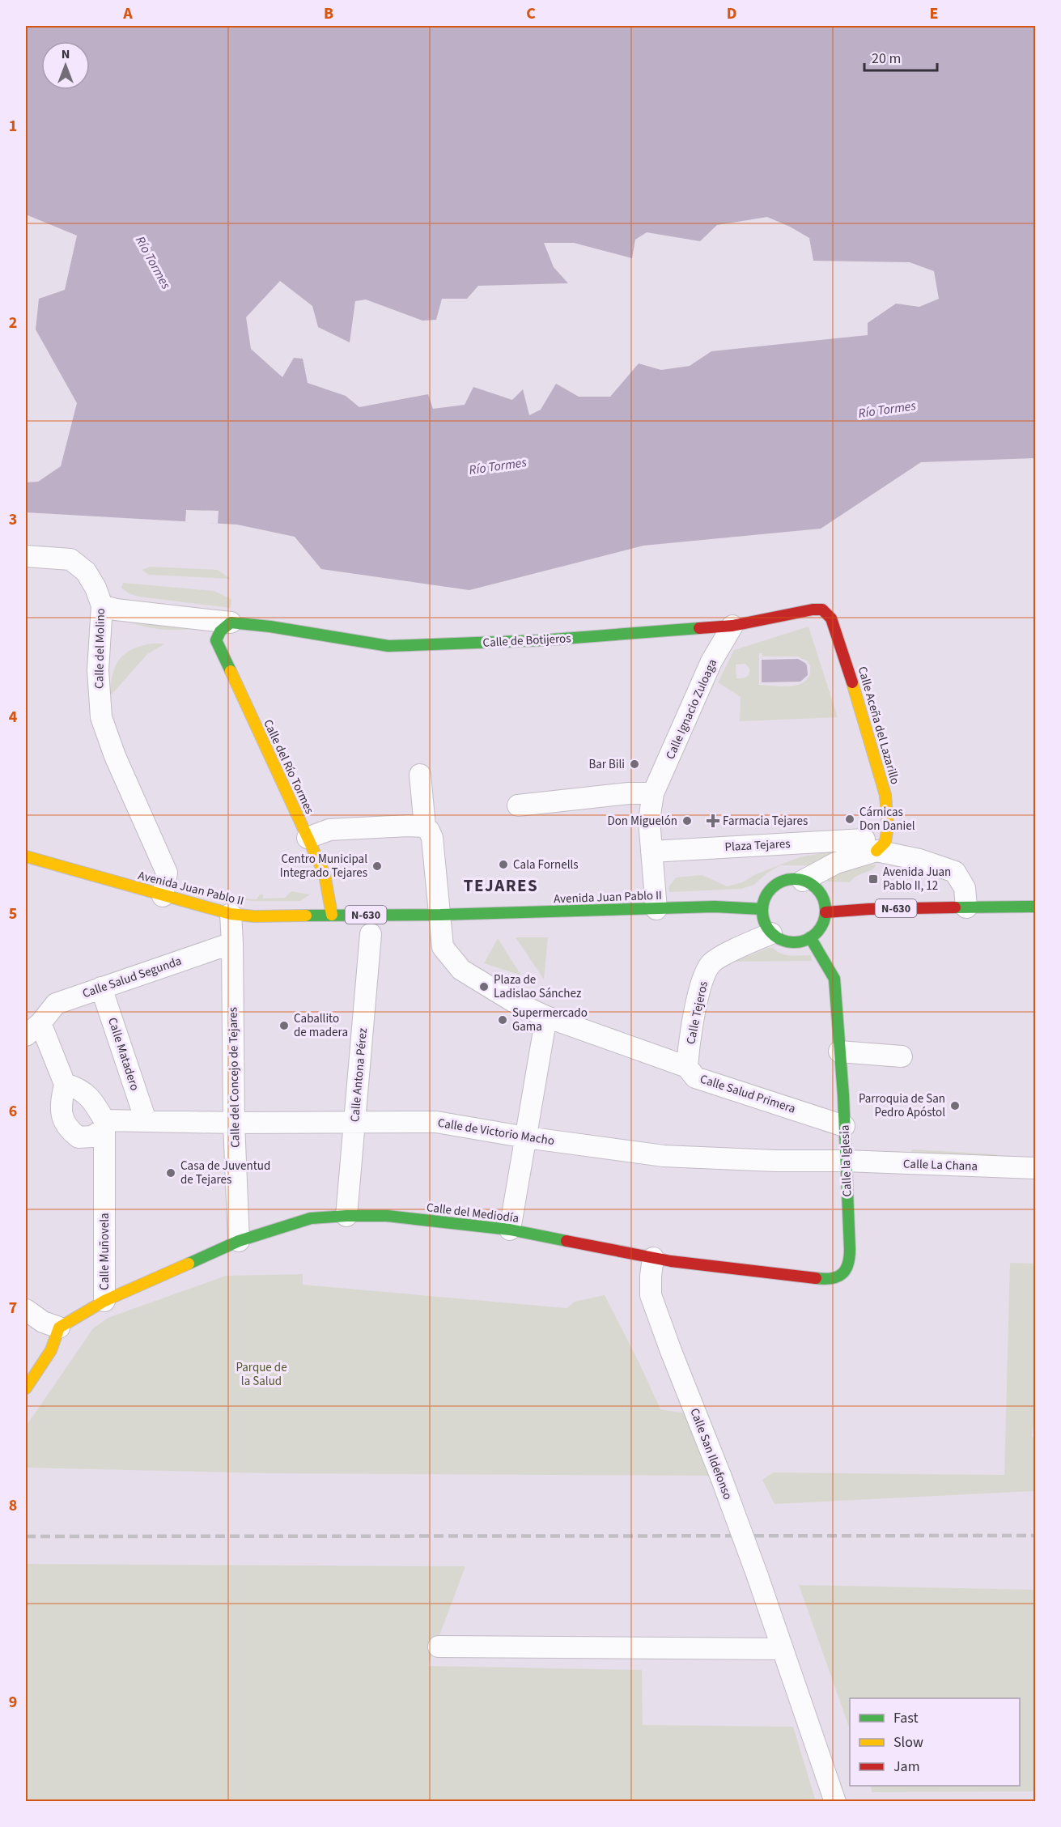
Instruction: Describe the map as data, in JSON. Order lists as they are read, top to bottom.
{
  "streets": {
    "main road": [
      "Calle de Botijeros",
      "Calle Aceña del Lazarillo",
      "Calle del Río Tormes",
      "Avenida Juan Pablo II",
      "N-630",
      "Calle la Iglesia",
      "Calle del Mediodía",
      "Calle Muñovela"
    ],
    "street": [
      "Calle del Molino",
      "Calle Ignacio Zuloaga",
      "Plaza Tejares",
      "Calle Salud Segunda",
      "Calle Tejeros",
      "Calle Matadero",
      "Calle Antona Pérez",
      "Calle del Concejo de Tejares",
      "Calle Salud Primera",
      "Calle de Victorio Macho",
      "Calle La Chana",
      "Calle San Ildefonso"
    ]
  },
  "crossings": [
    ["Calle de Botijeros", "Calle del Molino"],
    ["Calle de Botijeros", "Calle Ignacio Zuloaga"],
    ["Calle de Botijeros", "Calle Aceña del Lazarillo"],
    ["Calle de Botijeros", "Calle del Río Tormes"],
    ["Calle del Molino", "Avenida Juan Pablo II"],
    ["Calle Ignacio Zuloaga", "Plaza Tejares"],
    ["Calle Ignacio Zuloaga", "Avenida Juan Pablo II"],
    ["Calle Aceña del Lazarillo", "Plaza Tejares"],
    ["Calle del Río Tormes", "Avenida Juan Pablo II"],
    ["Plaza Tejares", "Avenida Juan Pablo II"],
    ["Plaza Tejares", "N-630"],
    ["Plaza Tejares", "Calle Tejeros"],
    ["Plaza Tejares", "Calle la Iglesia"],
    ["Avenida Juan Pablo II", "N-630"],
    ["Avenida Juan Pablo II", "Calle Tejeros"],
    ["Avenida Juan Pablo II", "Calle del Concejo de Tejares"],
    ["Avenida Juan Pablo II", "Calle la Iglesia"],
    ["N-630", "Calle Tejeros"],
    ["N-630", "Calle la Iglesia"],
    ["Calle Salud Segunda", "Calle Matadero"],
    ["Calle Salud Segunda", "Calle del Concejo de Tejares"],
    ["Calle Tejeros", "Calle Salud Primera"],
    ["Calle Tejeros", "Calle la Iglesia"],
    ["Calle Matadero", "Calle de Victorio Macho"],
    ["Calle Antona Pérez", "Calle de Victorio Macho"],
    ["Calle Antona Pérez", "Calle del Mediodía"],
    ["Calle del Concejo de Tejares", "Calle de Victorio Macho"],
    ["Calle del Concejo de Tejares", "Calle del Mediodía"],
    ["Calle Salud Primera", "Calle la Iglesia"],
    ["Calle de Victorio Macho", "Calle la Iglesia"],
    ["Calle de Victorio Macho", "Calle La Chana"],
    ["Calle de Victorio Macho", "Calle Muñovela"],
    ["Calle la Iglesia", "Calle La Chana"],
    ["Calle la Iglesia", "Calle del Mediodía"],
    ["Calle del Mediodía", "Calle Muñovela"],
    ["Calle del Mediodía", "Calle San Ildefonso"]
  ],
  "districts": ["TEJARES"],
  "water": ["Río Tormes"],
  "parks": ["Parque de la Salud"],
  "places": {
    "other": [
      "Bar Bili",
      "Cárnicas Don Daniel",
      "Don Miguelón",
      "Cala Fornells",
      "Centro Municipal Integrado Tejares",
      "Plaza de Ladislao Sánchez",
      "Supermercado Gama",
      "Caballito de madera",
      "Parroquia de San Pedro Apóstol",
      "Casa de Juventud de Tejares"
    ],
    "health": ["Farmacia Tejares"],
    "transit": ["Avenida Juan Pablo II, 12"]
  },
  "legend": ["Fast", "Slow", "Jam"],
  "scale_bar": "20 m",
  "north": "top",
  "grid": {
    "columns": [
      "A",
      "B",
      "C",
      "D",
      "E"
    ],
    "rows": [
      "1",
      "2",
      "3",
      "4",
      "5",
      "6",
      "7",
      "8",
      "9"
    ]
  }
}
